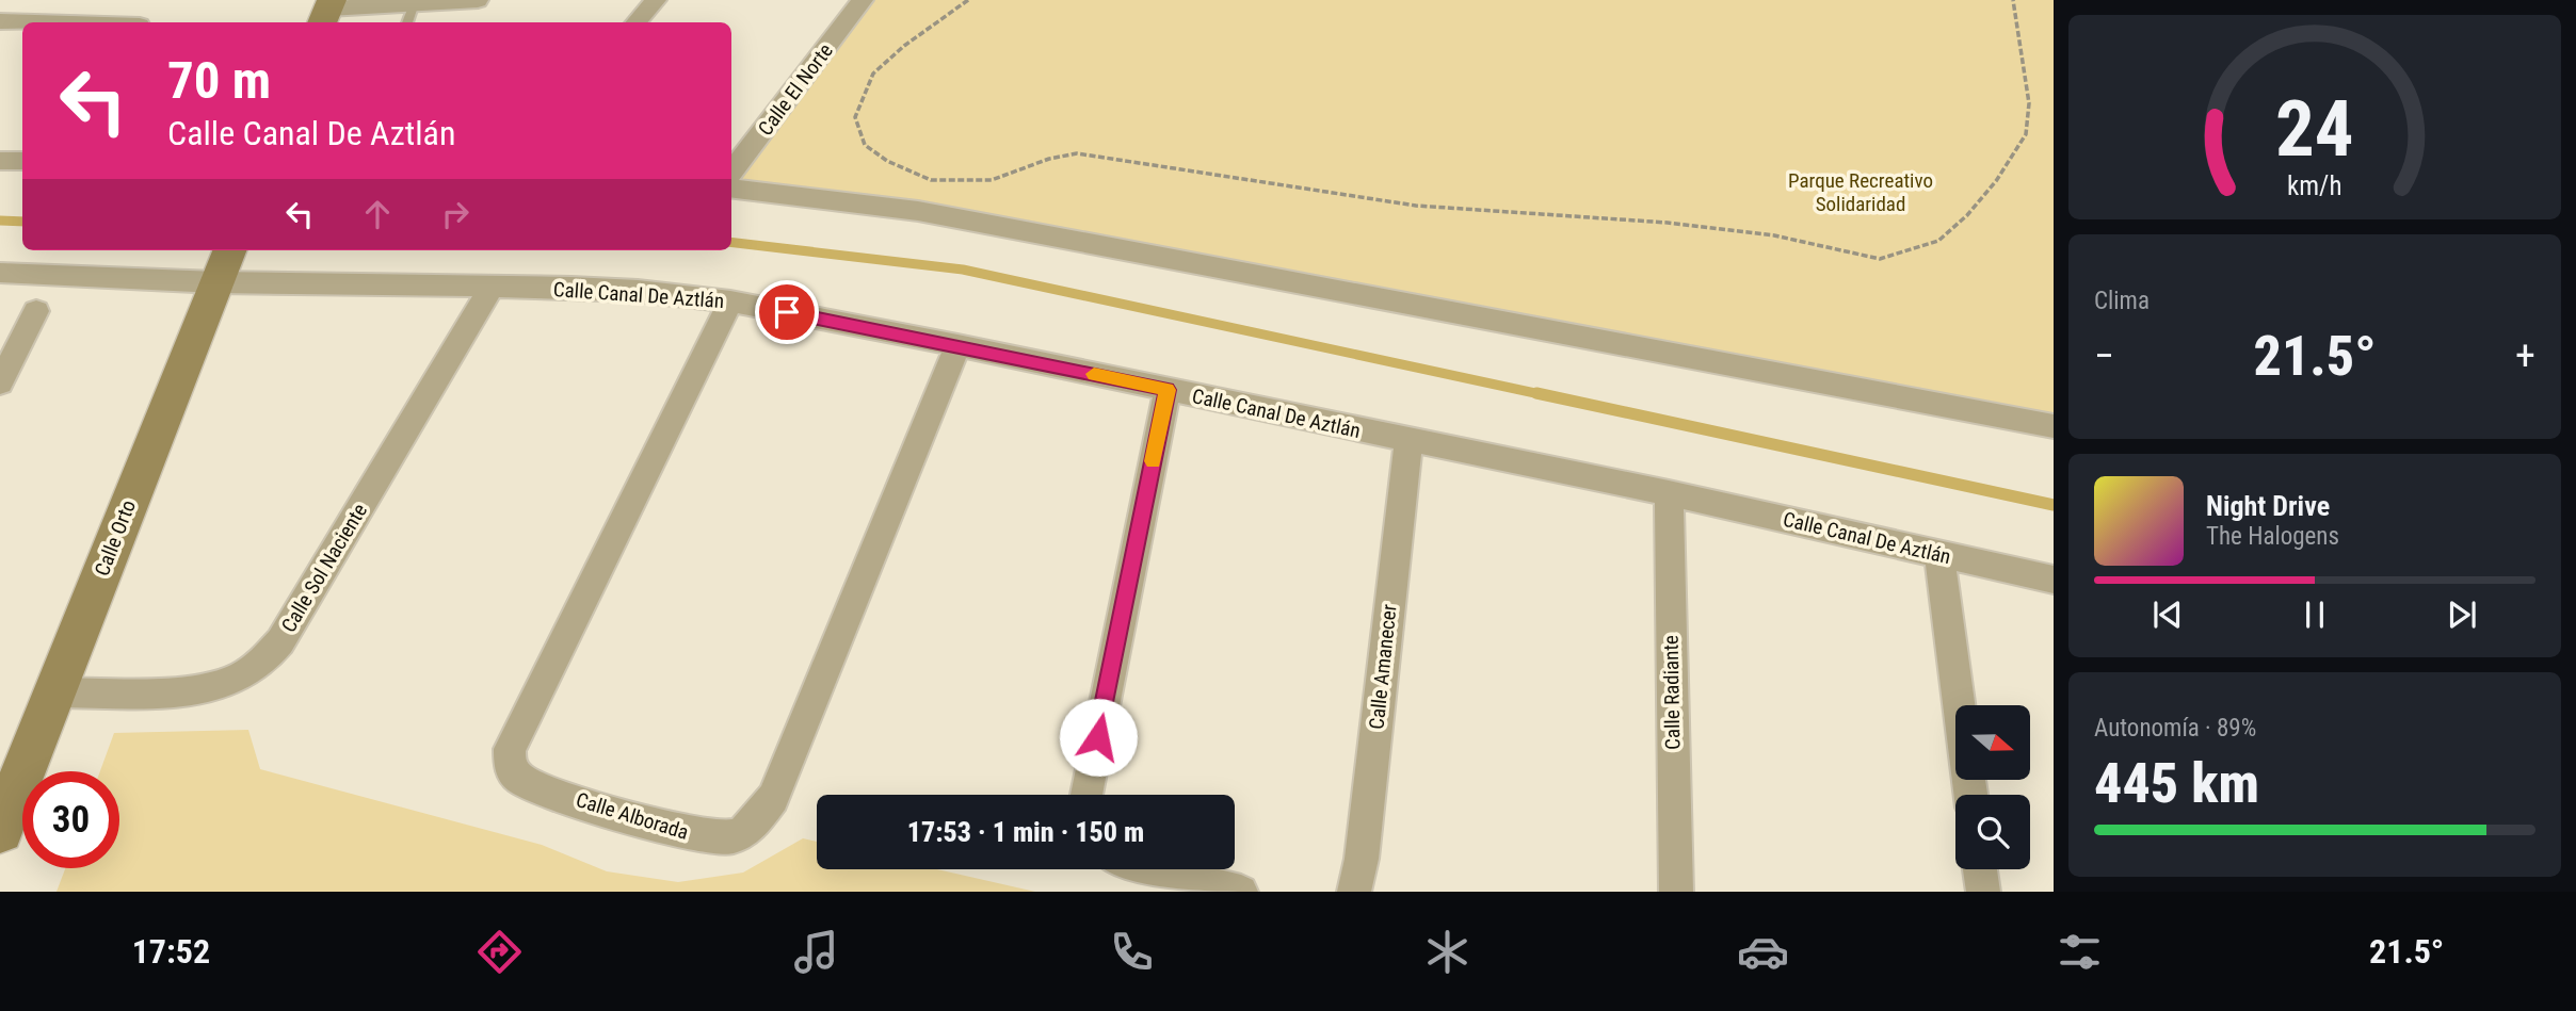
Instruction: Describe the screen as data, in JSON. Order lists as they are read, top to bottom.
{
  "streets": {
    "street": [
      "Calle El Norte",
      "Calle Canal De Aztlán",
      "Calle Orto",
      "Calle Sol Naciente",
      "Calle Amanecer",
      "Calle Radiante",
      "Calle Alborada"
    ]
  },
  "crossings": [
    ["Calle Canal De Aztlán", "Calle Orto"],
    ["Calle Canal De Aztlán", "Calle Sol Naciente"],
    ["Calle Canal De Aztlán", "Calle Amanecer"],
    ["Calle Canal De Aztlán", "Calle Radiante"],
    ["Calle Canal De Aztlán", "Calle Alborada"],
    ["Calle Orto", "Calle Sol Naciente"]
  ],
  "parks": ["Parque Recreativo Solidaridad"],
  "north": "right",
  "page": {
    "turn": ["70 m", "Calle Canal De Aztlán"],
    "tile": [
      "Clima",
      ["Autonomía · 89%", "445 km"]
    ],
    "heat": ["−", "21.5°", "+"],
    "song": ["Night Drive", "The Halogens"],
    "limit": "30",
    "trip": "17:53 · 1 min · 150 m",
    "tabs": ["17:52", "21.5°"],
    "gauge": ["24", "km/h"]
  }
}
